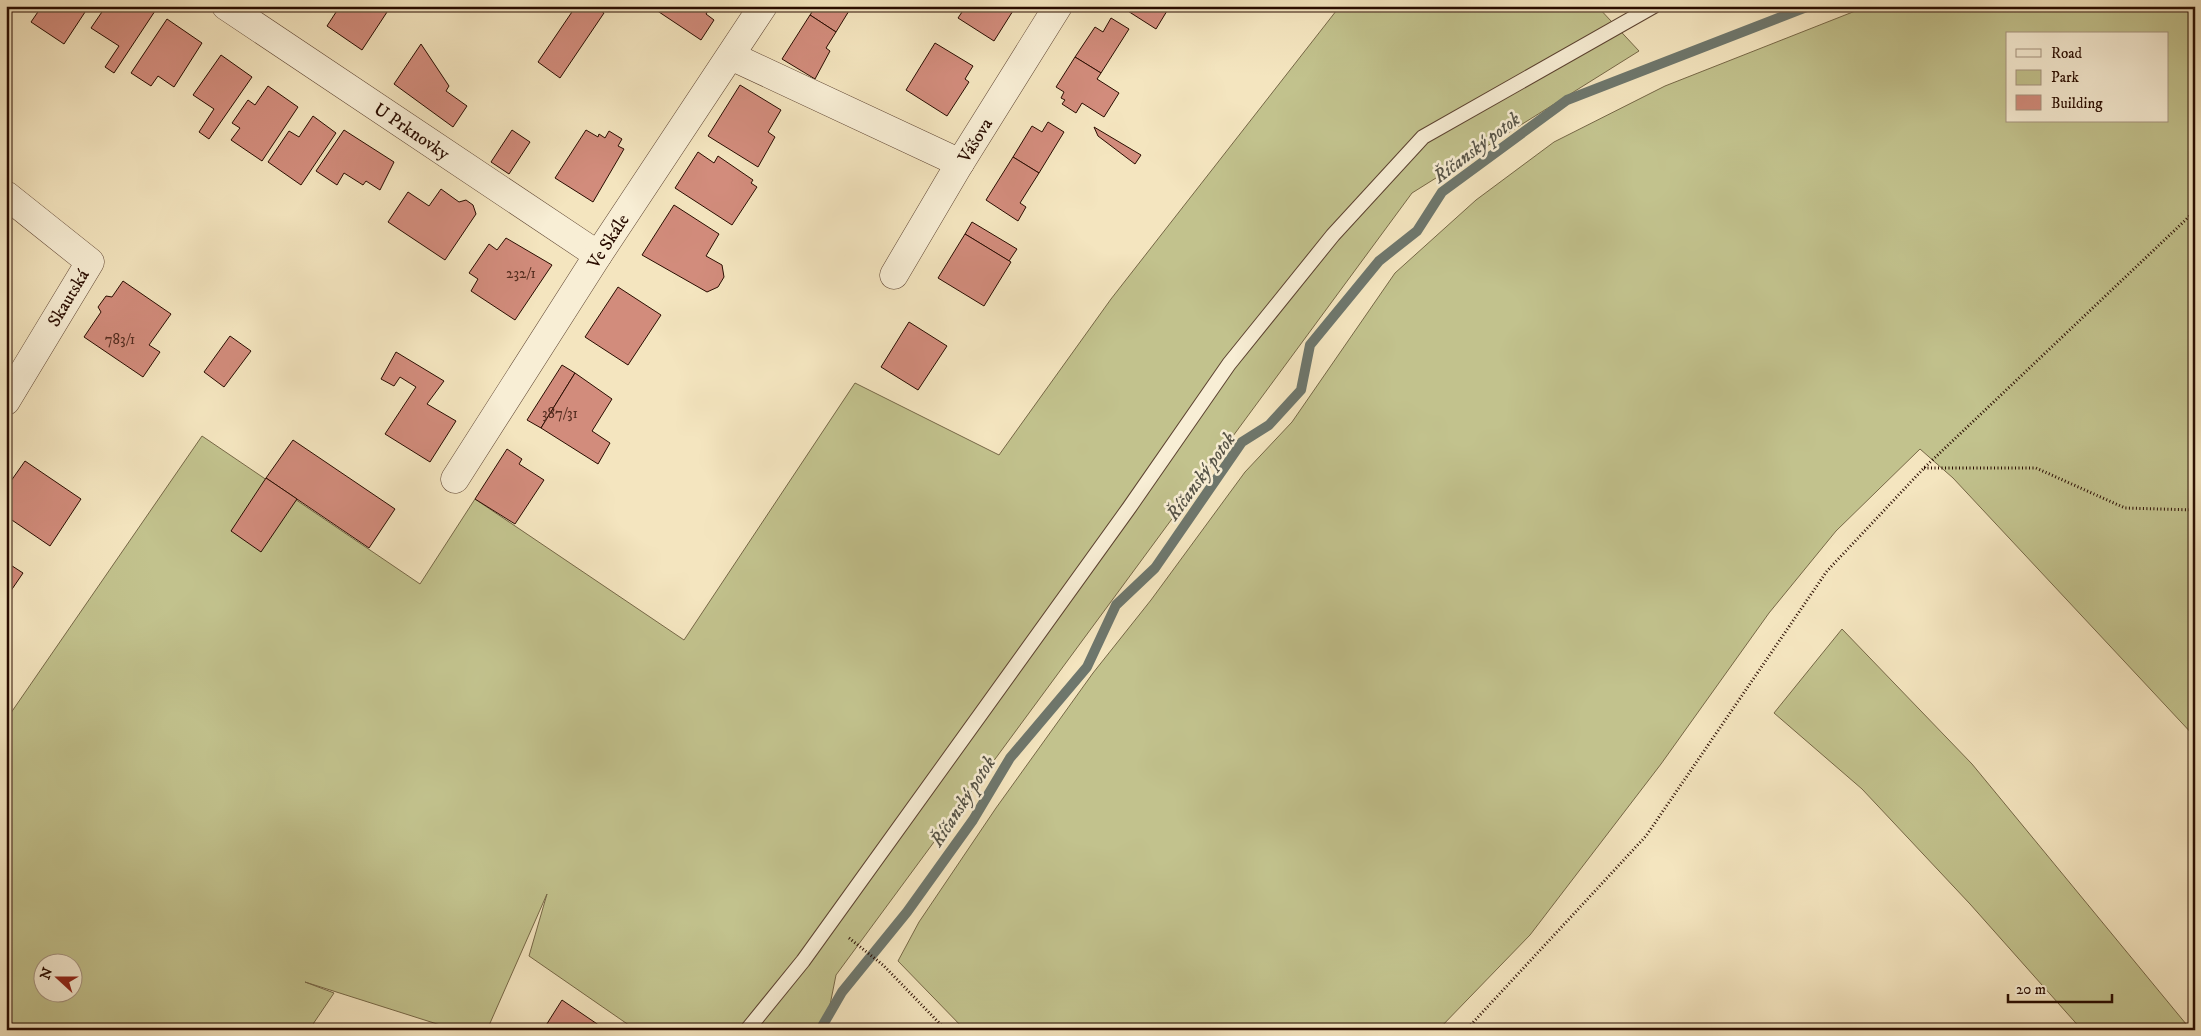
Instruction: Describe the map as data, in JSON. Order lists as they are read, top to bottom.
{
  "streets": {
    "street": [
      "U Prknovky",
      "Vášova",
      "Ve Skále",
      "Skautská"
    ]
  },
  "crossings": [
    ["U Prknovky", "Ve Skále"]
  ],
  "water": ["Říčanský potok"],
  "house_numbers": ["232/1", "783/1", "387/31"],
  "legend": ["Road", "Park", "Building"],
  "scale_bar": "20 m",
  "north": "left"
}
